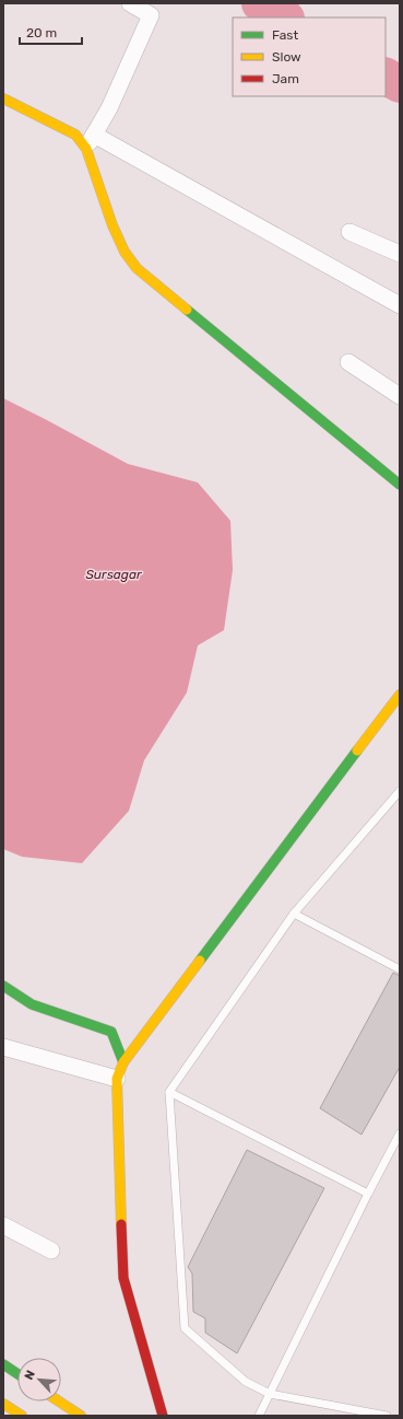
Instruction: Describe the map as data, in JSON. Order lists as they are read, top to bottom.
{
  "water": ["Sursagar"],
  "legend": ["Fast", "Slow", "Jam"],
  "scale_bar": "20 m",
  "north": "top left"
}
